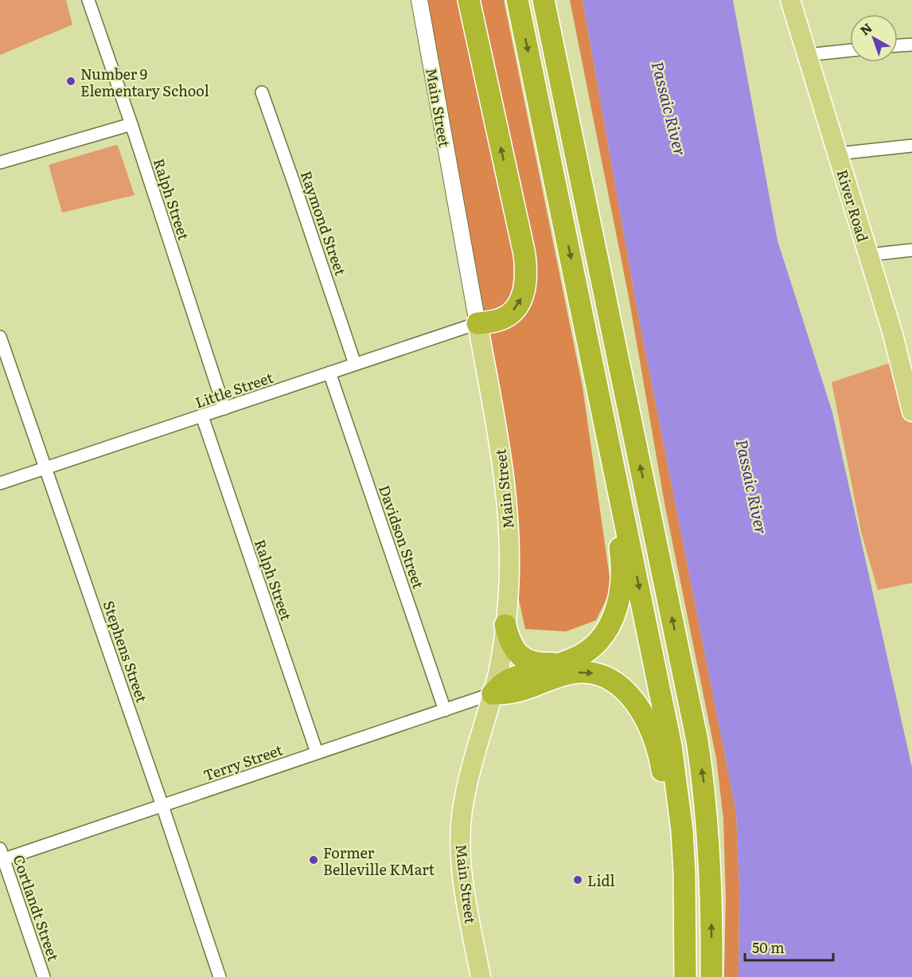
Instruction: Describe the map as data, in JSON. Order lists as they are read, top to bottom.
{
  "streets": {
    "main road": ["Main Street", "River Road"],
    "street": [
      "Ralph Street",
      "Raymond Street",
      "Little Street",
      "Davidson Street",
      "Stephens Street",
      "Terry Street",
      "Cortlandt Street"
    ]
  },
  "crossings": [
    ["Main Street", "Little Street"],
    ["Main Street", "Terry Street"],
    ["Ralph Street", "Little Street"],
    ["Ralph Street", "Terry Street"],
    ["Raymond Street", "Little Street"],
    ["Little Street", "Davidson Street"],
    ["Little Street", "Stephens Street"],
    ["Davidson Street", "Terry Street"],
    ["Stephens Street", "Terry Street"],
    ["Terry Street", "Cortlandt Street"]
  ],
  "water": ["Passaic River"],
  "places": ["Number 9 Elementary School", "Former Belleville KMart", "Lidl"],
  "scale_bar": "50 m",
  "north": "top left"
}
